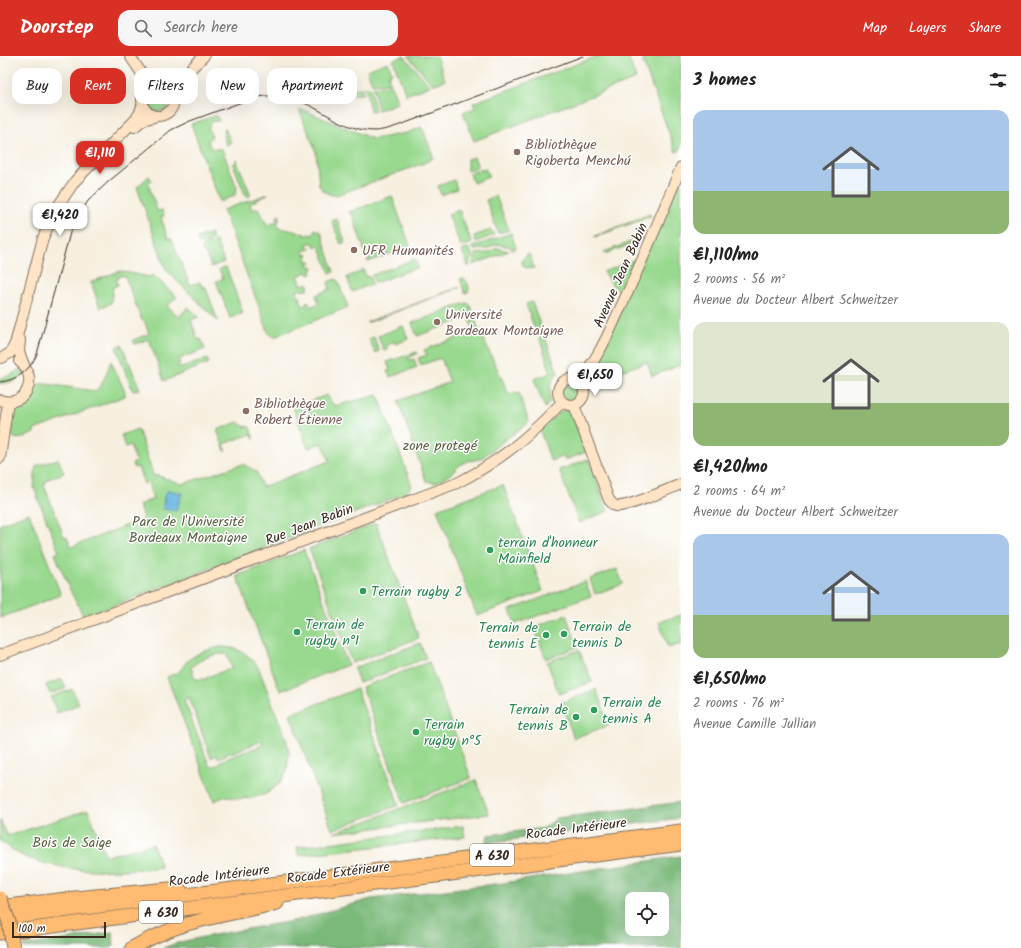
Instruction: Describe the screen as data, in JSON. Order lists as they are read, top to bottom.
{
  "streets": {
    "highway": ["Rocade Intérieure", "A 630", "Rocade Extérieure"],
    "street": ["Avenue Jean Babin", "Rue Jean Babin"]
  },
  "crossings": [
    ["Avenue Jean Babin", "Rue Jean Babin"]
  ],
  "parks": ["zone protegé", "Parc de l'Université Bordeaux Montaigne", "Bois de Saige"],
  "places": [
    "Bibliothèque Rigoberta Menchú",
    "UFR Humanités",
    "Université Bordeaux Montaigne",
    "Bibliothèque Robert Étienne",
    "terrain d'honneur Mainfield",
    "Terrain rugby 2",
    "Terrain de rugby n°1",
    "Terrain de tennis D",
    "Terrain de tennis E",
    "Terrain de tennis A",
    "Terrain de tennis B",
    "Terrain rugby n°5"
  ],
  "scale_bar": "100 m",
  "page": {
    "header": "Doorstep",
    "search": "Search here",
    "nav": ["Map", "Layers", "Share"],
    "heading": "3 homes",
    "chip": [
      "Buy",
      "Rent",
      "Filters",
      "New",
      "Apartment"
    ],
    "list": [
      {
        "name": "€1,110/mo",
        "note": "2 rooms · 56 m² · Avenue du Docteur Albert Schweitzer"
      },
      {
        "name": "€1,420/mo",
        "note": "2 rooms · 64 m² · Avenue du Docteur Albert Schweitzer"
      },
      {
        "name": "€1,650/mo",
        "note": "2 rooms · 76 m² · Avenue Camille Jullian"
      }
    ],
    "price": ["€1,110", "€1,420", "€1,650"],
    "scale": "100 m"
  }
}
